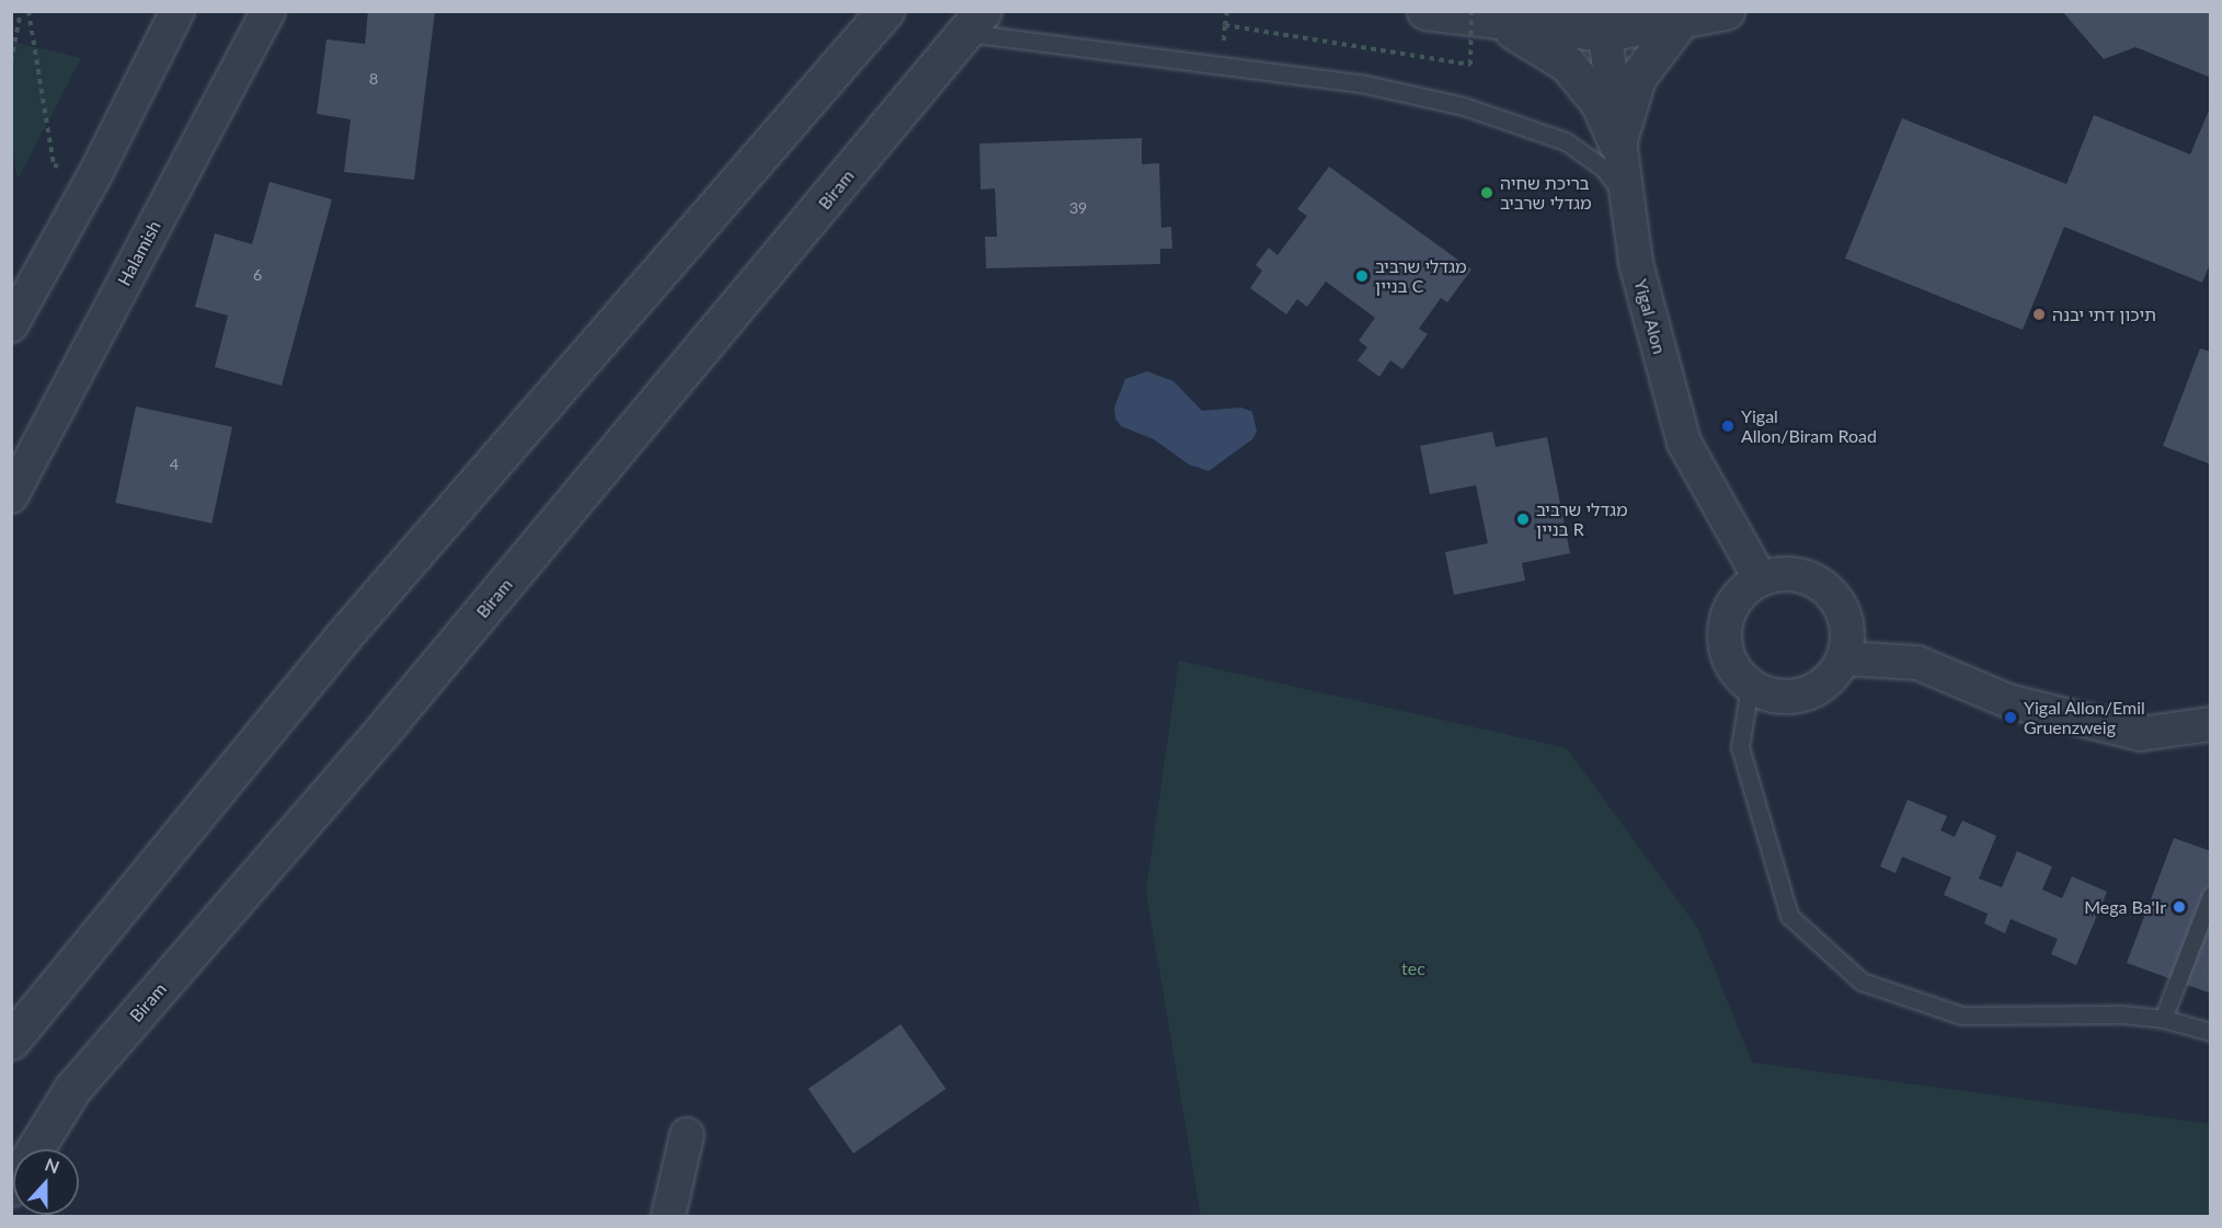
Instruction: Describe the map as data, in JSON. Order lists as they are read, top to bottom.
{
  "streets": {
    "street": ["Biram", "Halamish", "Yigal Alon"]
  },
  "parks": ["tec"],
  "places": [
    "בריכת שחיה מגדלי שרביב",
    "מגדלי שרביב בניין C",
    "תיכון דתי יבנה",
    "Yigal Allon/Biram Road",
    "מגדלי שרביב בניין R",
    "Yigal Allon/Emil Gruenzweig",
    "Mega Ba'Ir"
  ],
  "house_numbers": [
    "8",
    "39",
    "6",
    "4"
  ],
  "north": "top"
}
